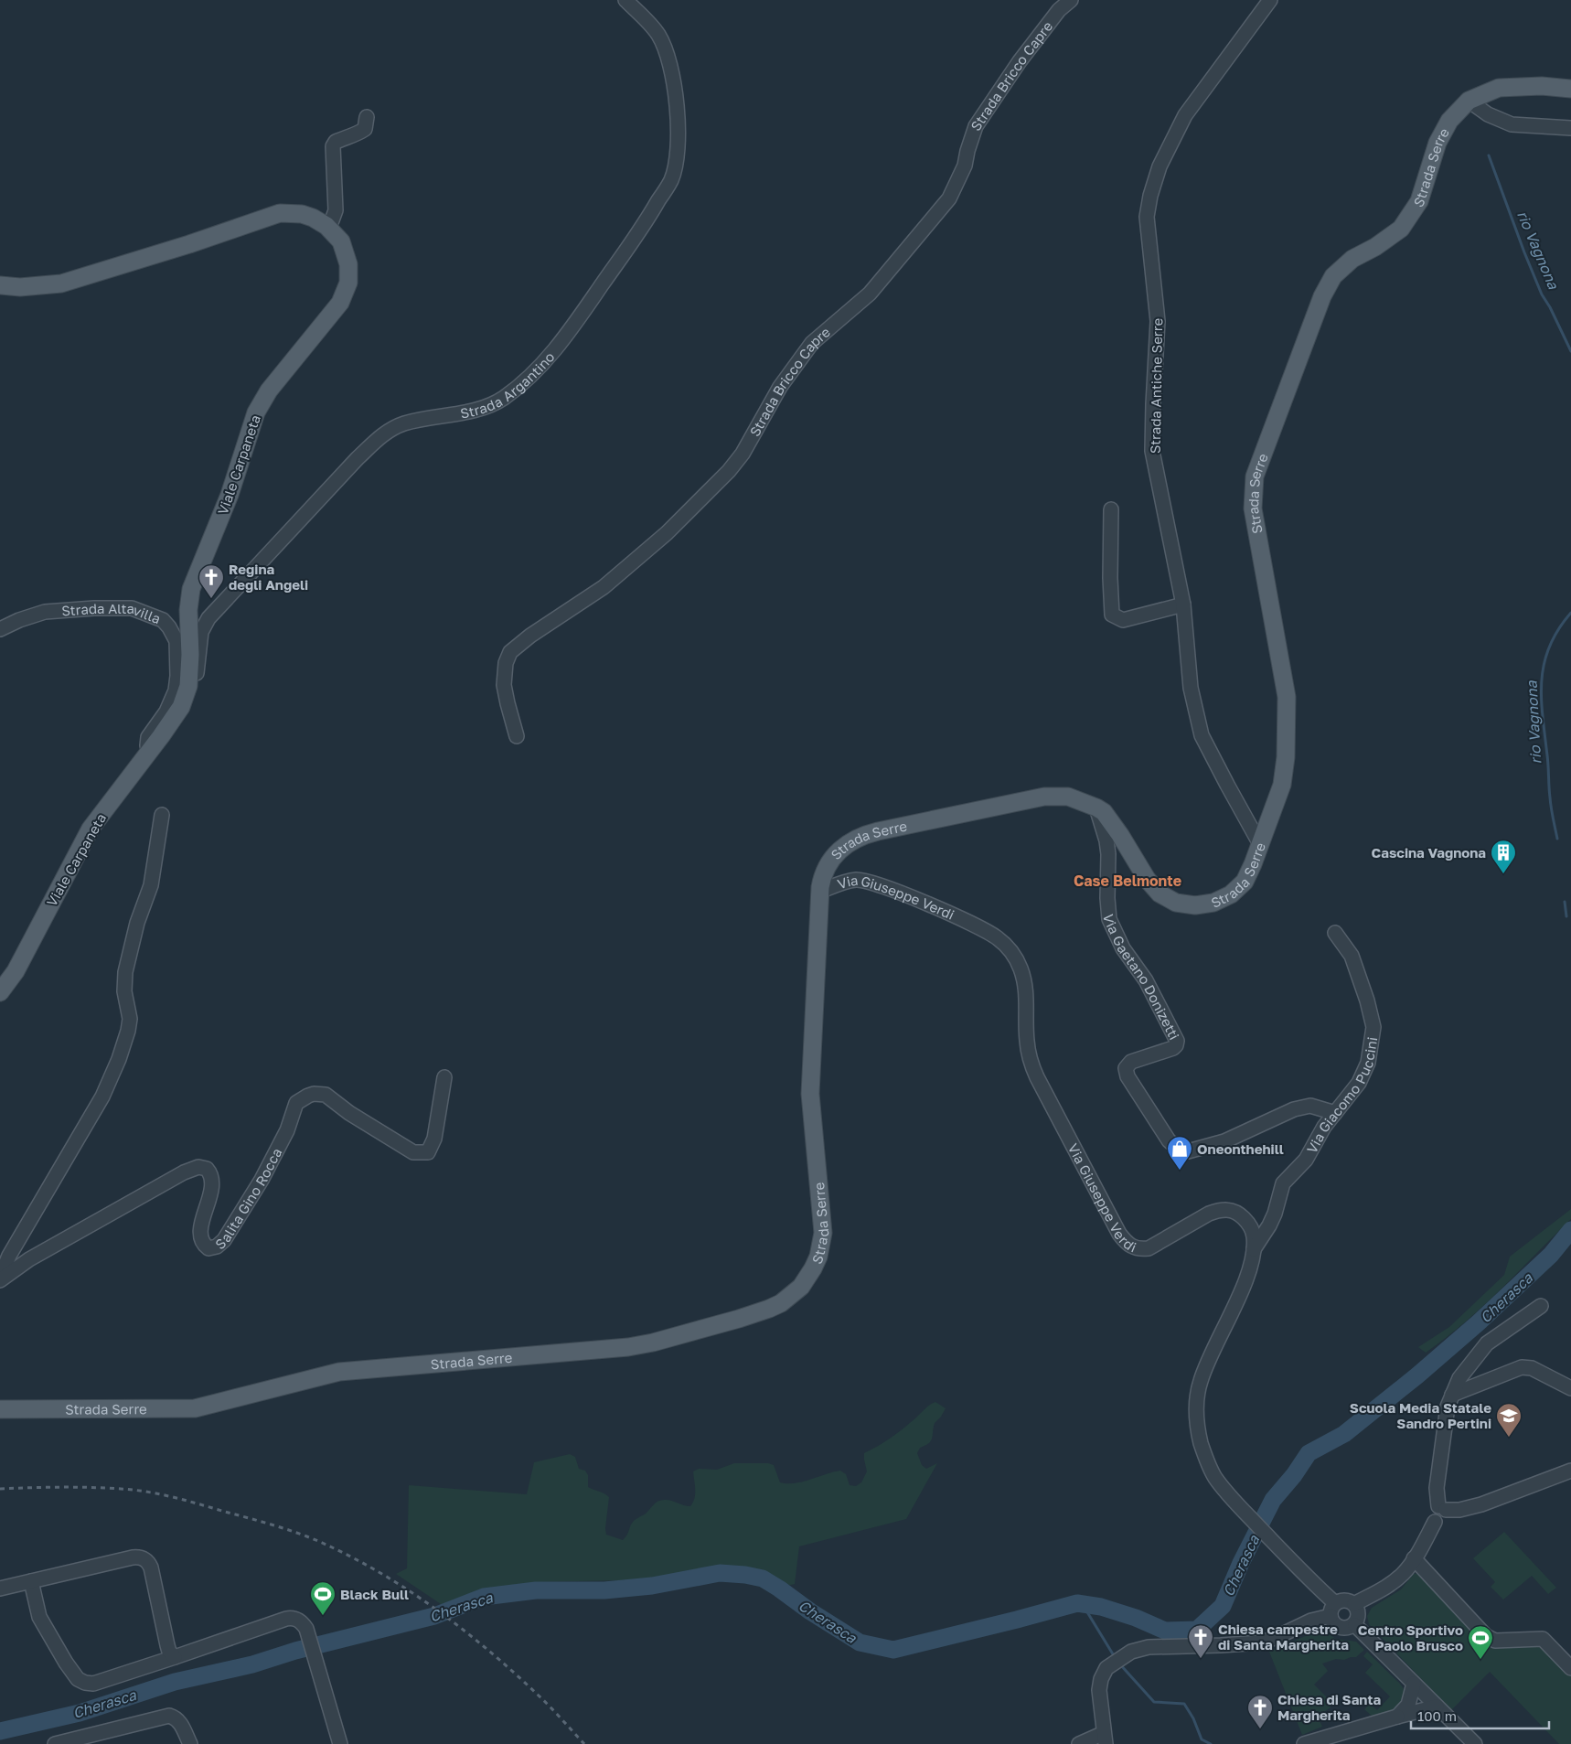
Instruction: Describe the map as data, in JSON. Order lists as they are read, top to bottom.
{
  "streets": {
    "main road": ["Strada Serre", "Viale Carpaneta"],
    "street": [
      "Strada Bricco Capre",
      "Strada Argantino",
      "Strada Antiche Serre",
      "Strada Altavilla",
      "Via Giuseppe Verdi",
      "Via Gaetano Donizetti",
      "Via Giacomo Puccini",
      "Salita Gino Rocca"
    ]
  },
  "crossings": [
    ["Strada Serre", "Strada Antiche Serre"],
    ["Strada Serre", "Via Giuseppe Verdi"],
    ["Strada Serre", "Via Gaetano Donizetti"],
    ["Strada Argantino", "Viale Carpaneta"],
    ["Viale Carpaneta", "Strada Altavilla"],
    ["Via Giuseppe Verdi", "Via Giacomo Puccini"],
    ["Via Gaetano Donizetti", "Via Giacomo Puccini"]
  ],
  "districts": ["Case Belmonte"],
  "water": ["rio Vagnona", "Cherasca"],
  "places": {
    "church": ["Regina degli Angeli", "Chiesa campestre di Santa Margherita", "Chiesa di Santa Margherita"],
    "building": ["Cascina Vagnona"],
    "shop": ["Oneonthehill"],
    "school or university": ["Scuola Media Statale Sandro Pertini"],
    "sports": ["Black Bull", "Centro Sportivo Paolo Brusco"]
  },
  "scale_bar": "100 m"
}
